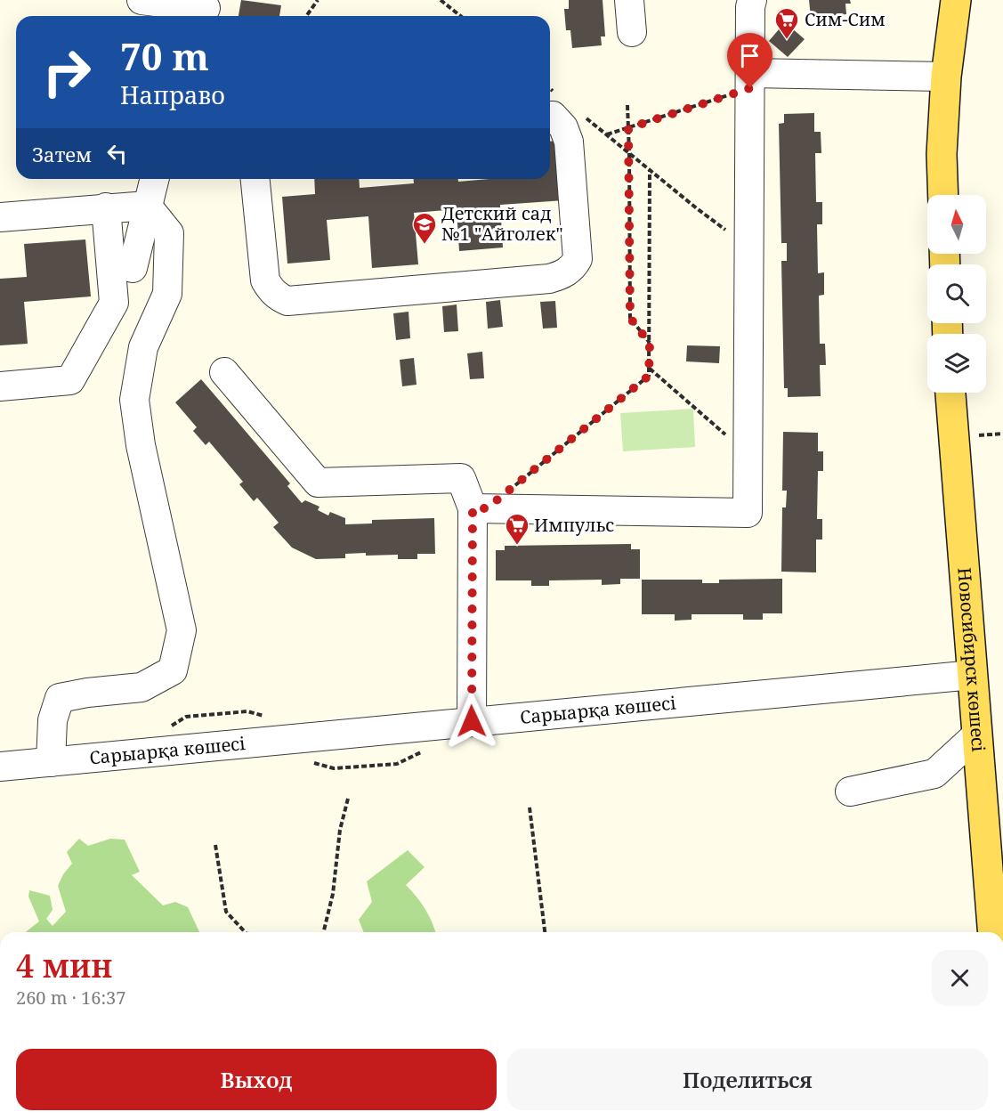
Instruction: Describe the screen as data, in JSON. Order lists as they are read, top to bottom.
{
  "streets": {
    "main road": ["Новосибирск көшесі"],
    "street": ["Сарыарқа көшесі"]
  },
  "crossings": [
    ["Новосибирск көшесі", "Сарыарқа көшесі"]
  ],
  "places": {
    "supermarket": ["Сим-Сим", "Импульс"],
    "school or university": ["Детский сад №1 \"Айголек\""]
  },
  "north": "top",
  "page": {
    "turn": ["70 m", "Направо"],
    "then": "Затем",
    "heading": ["4 мин", "260 m · 16:37"],
    "buttons": ["Выход", "Поделиться"]
  }
}
